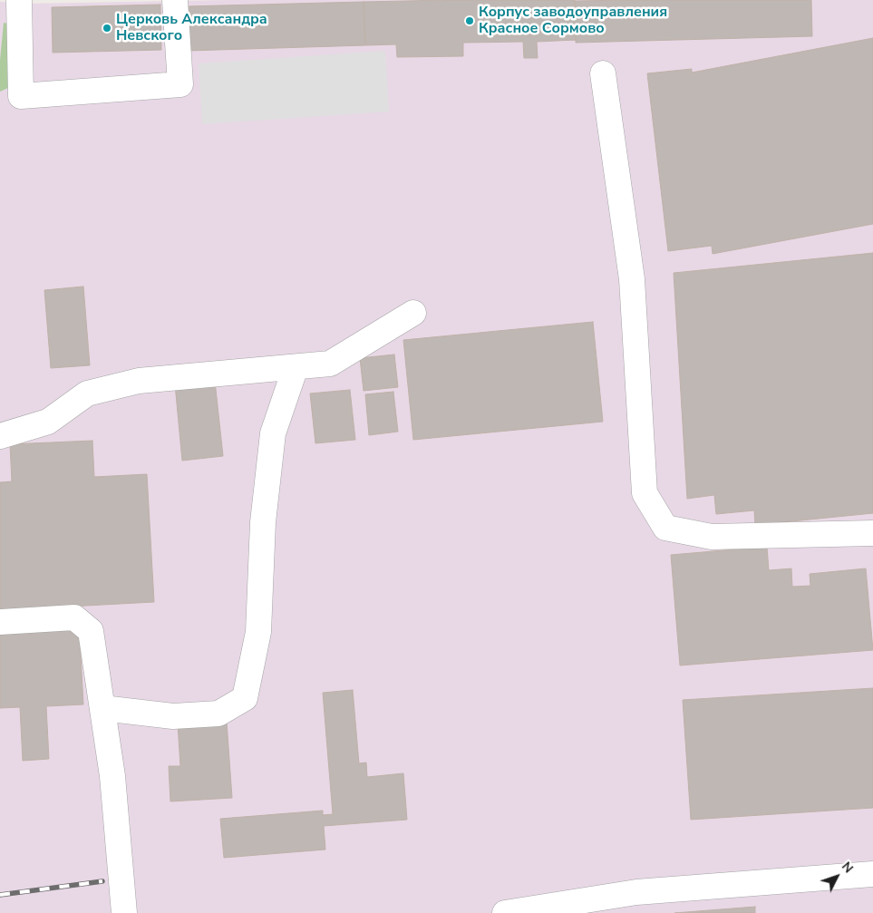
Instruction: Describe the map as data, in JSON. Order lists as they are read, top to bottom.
{
  "places": ["Корпус заводоуправления Красное Сормово", "Церковь Александра Невского"],
  "north": "top right"
}
